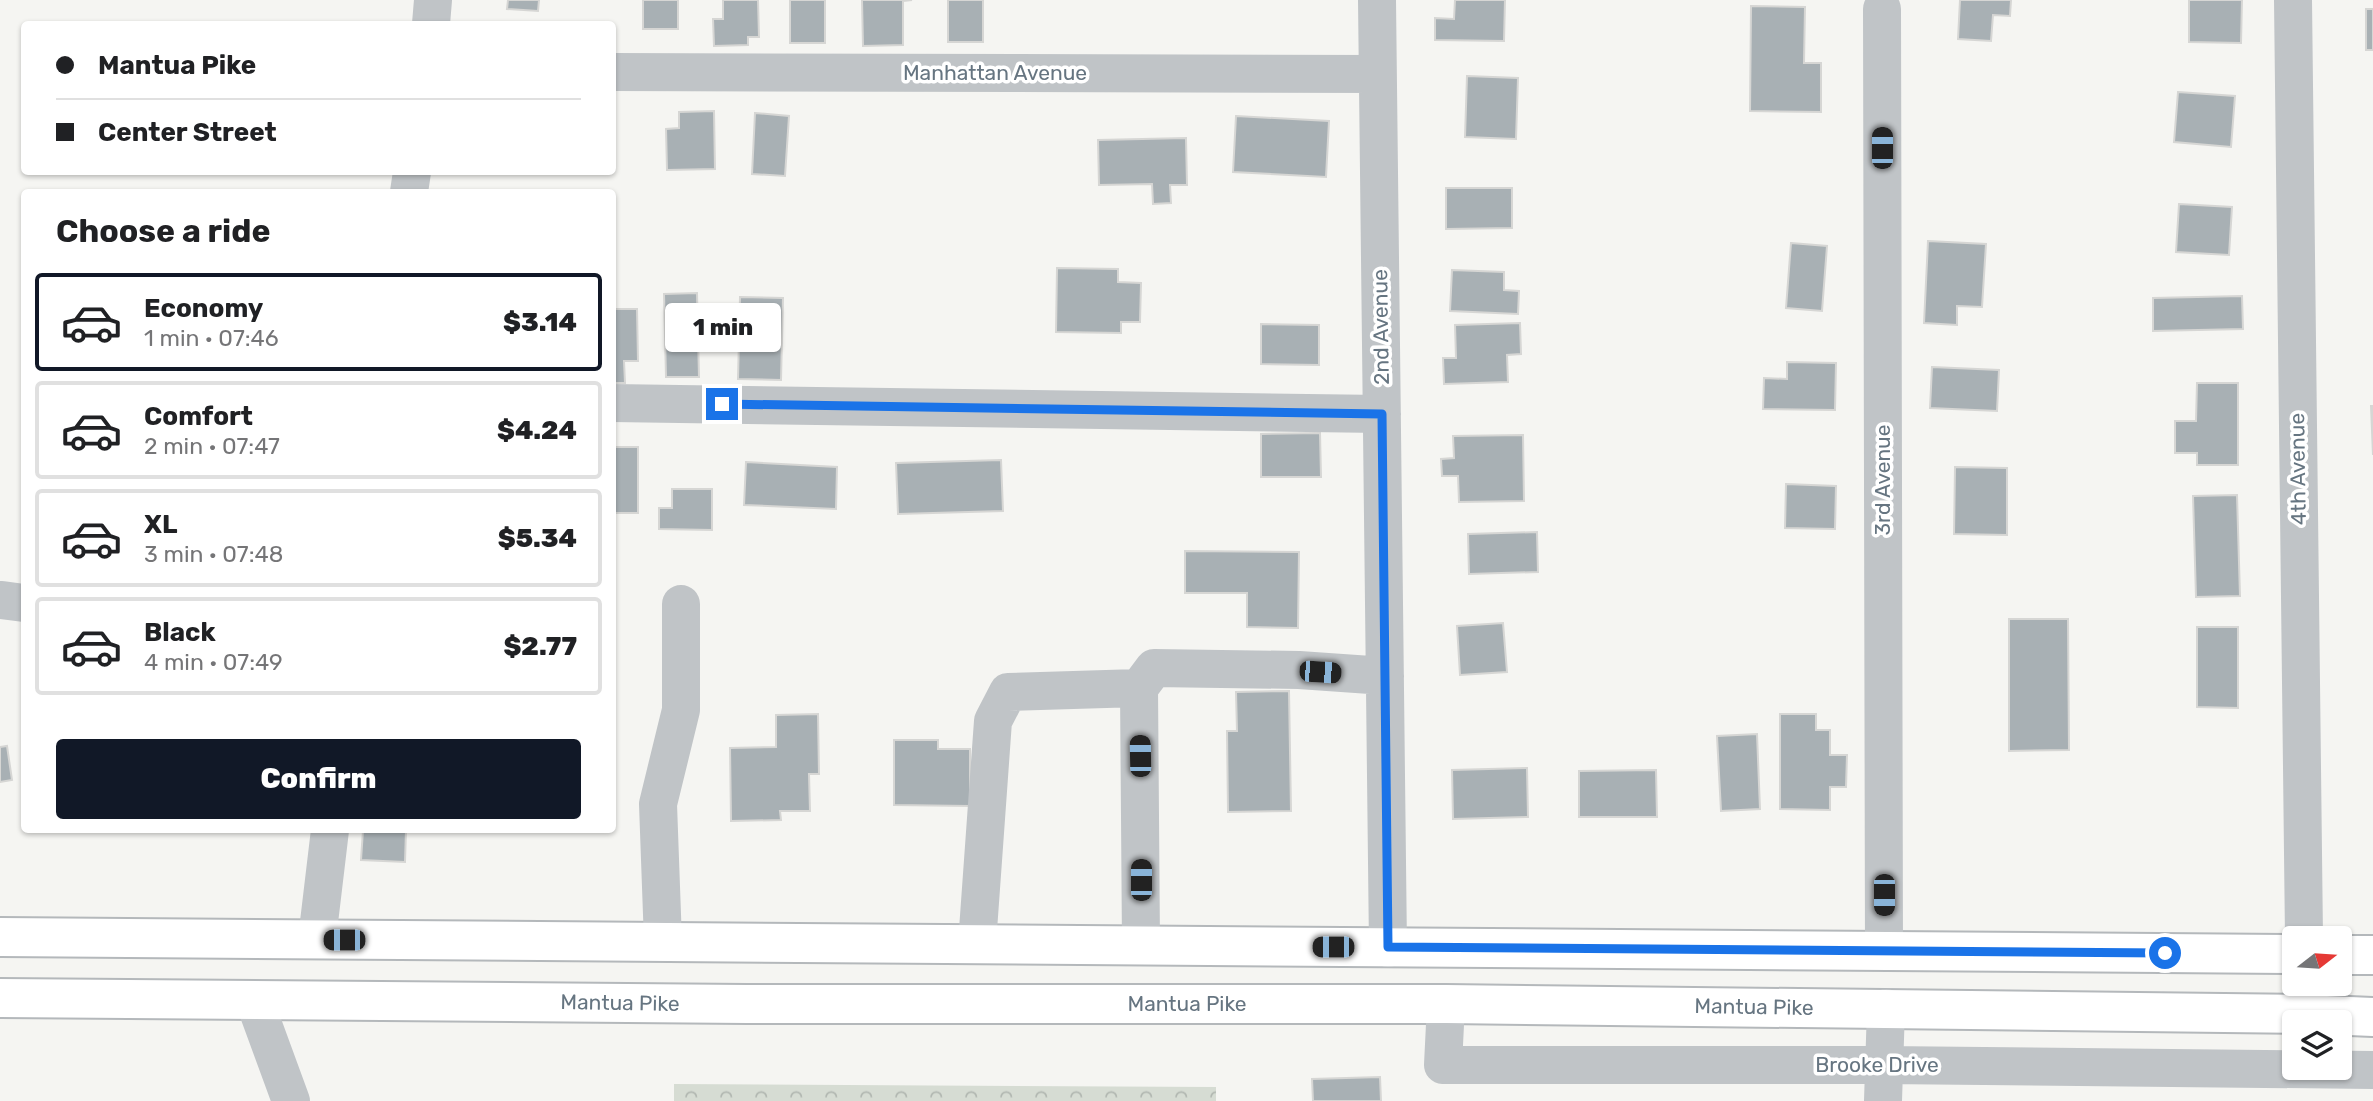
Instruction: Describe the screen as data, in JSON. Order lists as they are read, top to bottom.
{
  "streets": {
    "main road": ["Mantua Pike"],
    "street": [
      "Manhattan Avenue",
      "2nd Avenue",
      "4th Avenue",
      "3rd Avenue",
      "Brooke Drive"
    ]
  },
  "crossings": [
    ["Manhattan Avenue", "2nd Avenue"],
    ["Mantua Pike", "Brooke Drive"]
  ],
  "north": "right",
  "page": {
    "banner": ["Mantua Pike", "Center Street"],
    "heading": "Choose a ride",
    "list": [
      {
        "name": "Economy",
        "note": "1 min · 07:46",
        "value": "$3.14"
      },
      {
        "name": "Comfort",
        "note": "2 min · 07:47",
        "value": "$4.24"
      },
      {
        "name": "XL",
        "note": "3 min · 07:48",
        "value": "$5.34"
      },
      {
        "name": "Black",
        "note": "4 min · 07:49",
        "value": "$2.77"
      }
    ],
    "bubble": "1 min",
    "buttons": "Confirm"
  }
}
